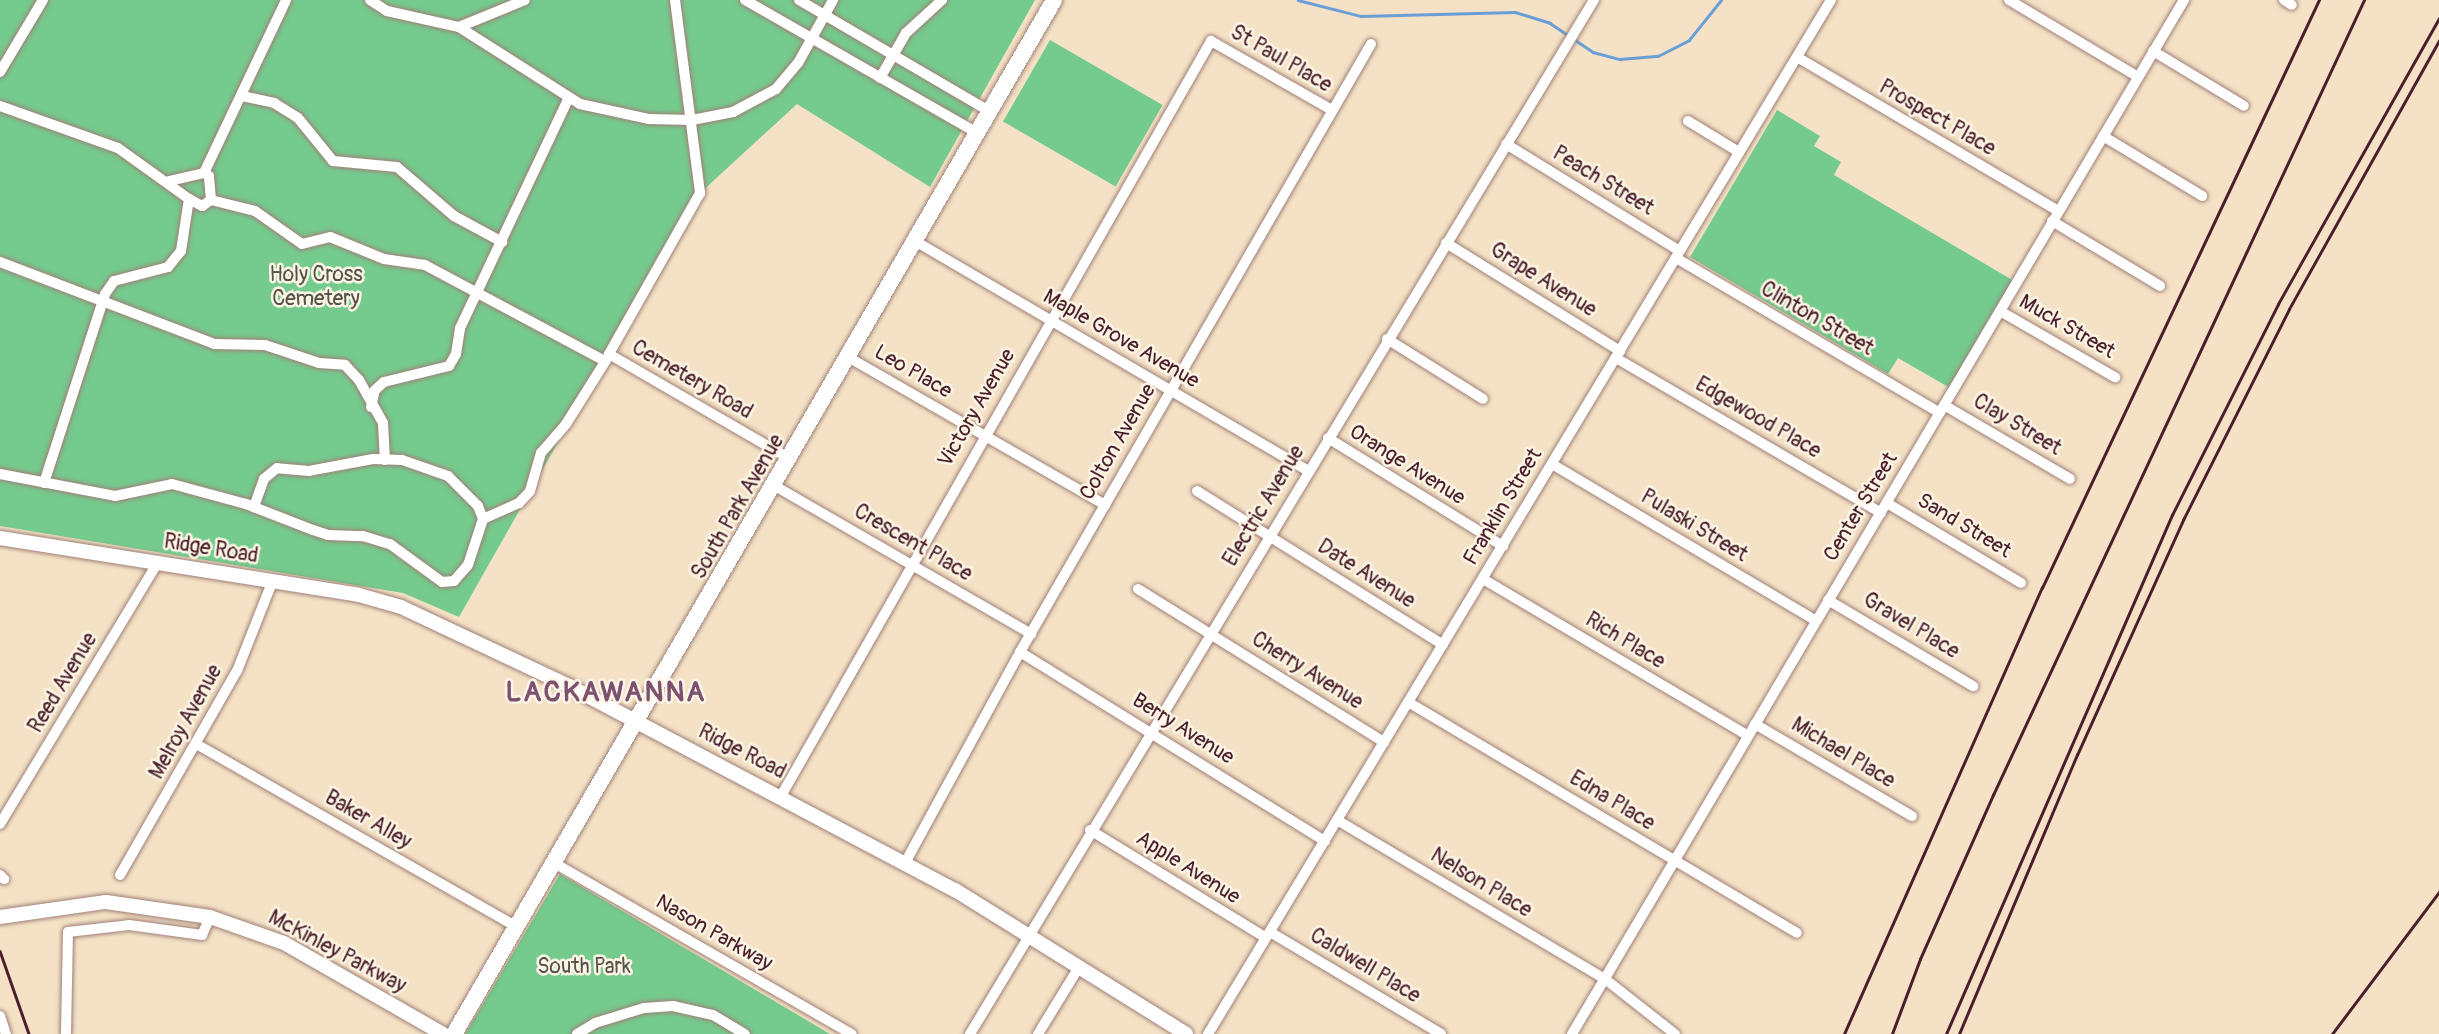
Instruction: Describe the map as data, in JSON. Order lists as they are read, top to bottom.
{
  "streets": {
    "main road": ["South Park Avenue", "Ridge Road", "McKinley Parkway"],
    "street": [
      "St Paul Place",
      "Prospect Place",
      "Peach Street",
      "Grape Avenue",
      "Clinton Street",
      "Muck Street",
      "Maple Grove Avenue",
      "Leo Place",
      "Cemetery Road",
      "Victory Avenue",
      "Edgewood Place",
      "Clay Street",
      "Colton Avenue",
      "Orange Avenue",
      "Electric Avenue",
      "Franklin Street",
      "Center Street",
      "Pulaski Street",
      "Sand Street",
      "Crescent Place",
      "Date Avenue",
      "Gravel Place",
      "Rich Place",
      "Cherry Avenue",
      "Reed Avenue",
      "Melroy Avenue",
      "Berry Avenue",
      "Michael Place",
      "Edna Place",
      "Baker Alley",
      "Apple Avenue",
      "Nelson Place",
      "Nason Parkway",
      "Caldwell Place"
    ]
  },
  "crossings": [
    ["St Paul Place", "Victory Avenue"],
    ["St Paul Place", "Colton Avenue"],
    ["Prospect Place", "Franklin Street"],
    ["Prospect Place", "Center Street"],
    ["Peach Street", "Clinton Street"],
    ["Peach Street", "Electric Avenue"],
    ["Peach Street", "Franklin Street"],
    ["Grape Avenue", "Edgewood Place"],
    ["Grape Avenue", "Electric Avenue"],
    ["Grape Avenue", "Franklin Street"],
    ["Clinton Street", "Clay Street"],
    ["Clinton Street", "Franklin Street"],
    ["Clinton Street", "Center Street"],
    ["Muck Street", "Center Street"],
    ["Maple Grove Avenue", "Victory Avenue"],
    ["Maple Grove Avenue", "Colton Avenue"],
    ["Maple Grove Avenue", "Electric Avenue"],
    ["Maple Grove Avenue", "South Park Avenue"],
    ["Leo Place", "Victory Avenue"],
    ["Leo Place", "Colton Avenue"],
    ["Leo Place", "South Park Avenue"],
    ["Cemetery Road", "South Park Avenue"],
    ["Victory Avenue", "Crescent Place"],
    ["Victory Avenue", "Ridge Road"],
    ["Edgewood Place", "Franklin Street"],
    ["Edgewood Place", "Center Street"],
    ["Clay Street", "Center Street"],
    ["Colton Avenue", "Crescent Place"],
    ["Colton Avenue", "Ridge Road"],
    ["Colton Avenue", "Berry Avenue"],
    ["Orange Avenue", "Electric Avenue"],
    ["Orange Avenue", "Franklin Street"],
    ["Electric Avenue", "Ridge Road"],
    ["Electric Avenue", "Date Avenue"],
    ["Electric Avenue", "Cherry Avenue"],
    ["Electric Avenue", "Berry Avenue"],
    ["Electric Avenue", "Apple Avenue"],
    ["South Park Avenue", "Crescent Place"],
    ["South Park Avenue", "Ridge Road"],
    ["South Park Avenue", "Baker Alley"],
    ["South Park Avenue", "Nason Parkway"],
    ["Franklin Street", "Pulaski Street"],
    ["Franklin Street", "Date Avenue"],
    ["Franklin Street", "Rich Place"],
    ["Franklin Street", "Cherry Avenue"],
    ["Franklin Street", "Berry Avenue"],
    ["Franklin Street", "Edna Place"],
    ["Franklin Street", "Apple Avenue"],
    ["Franklin Street", "Nelson Place"],
    ["Franklin Street", "Caldwell Place"],
    ["Center Street", "Pulaski Street"],
    ["Center Street", "Sand Street"],
    ["Center Street", "Gravel Place"],
    ["Center Street", "Rich Place"],
    ["Center Street", "Michael Place"],
    ["Center Street", "Edna Place"],
    ["Center Street", "Nelson Place"],
    ["Ridge Road", "Reed Avenue"],
    ["Ridge Road", "Melroy Avenue"],
    ["Melroy Avenue", "Baker Alley"],
    ["Apple Avenue", "Caldwell Place"]
  ],
  "districts": ["LACKAWANNA"],
  "parks": ["Holy Cross Cemetery", "South Park"]
}
